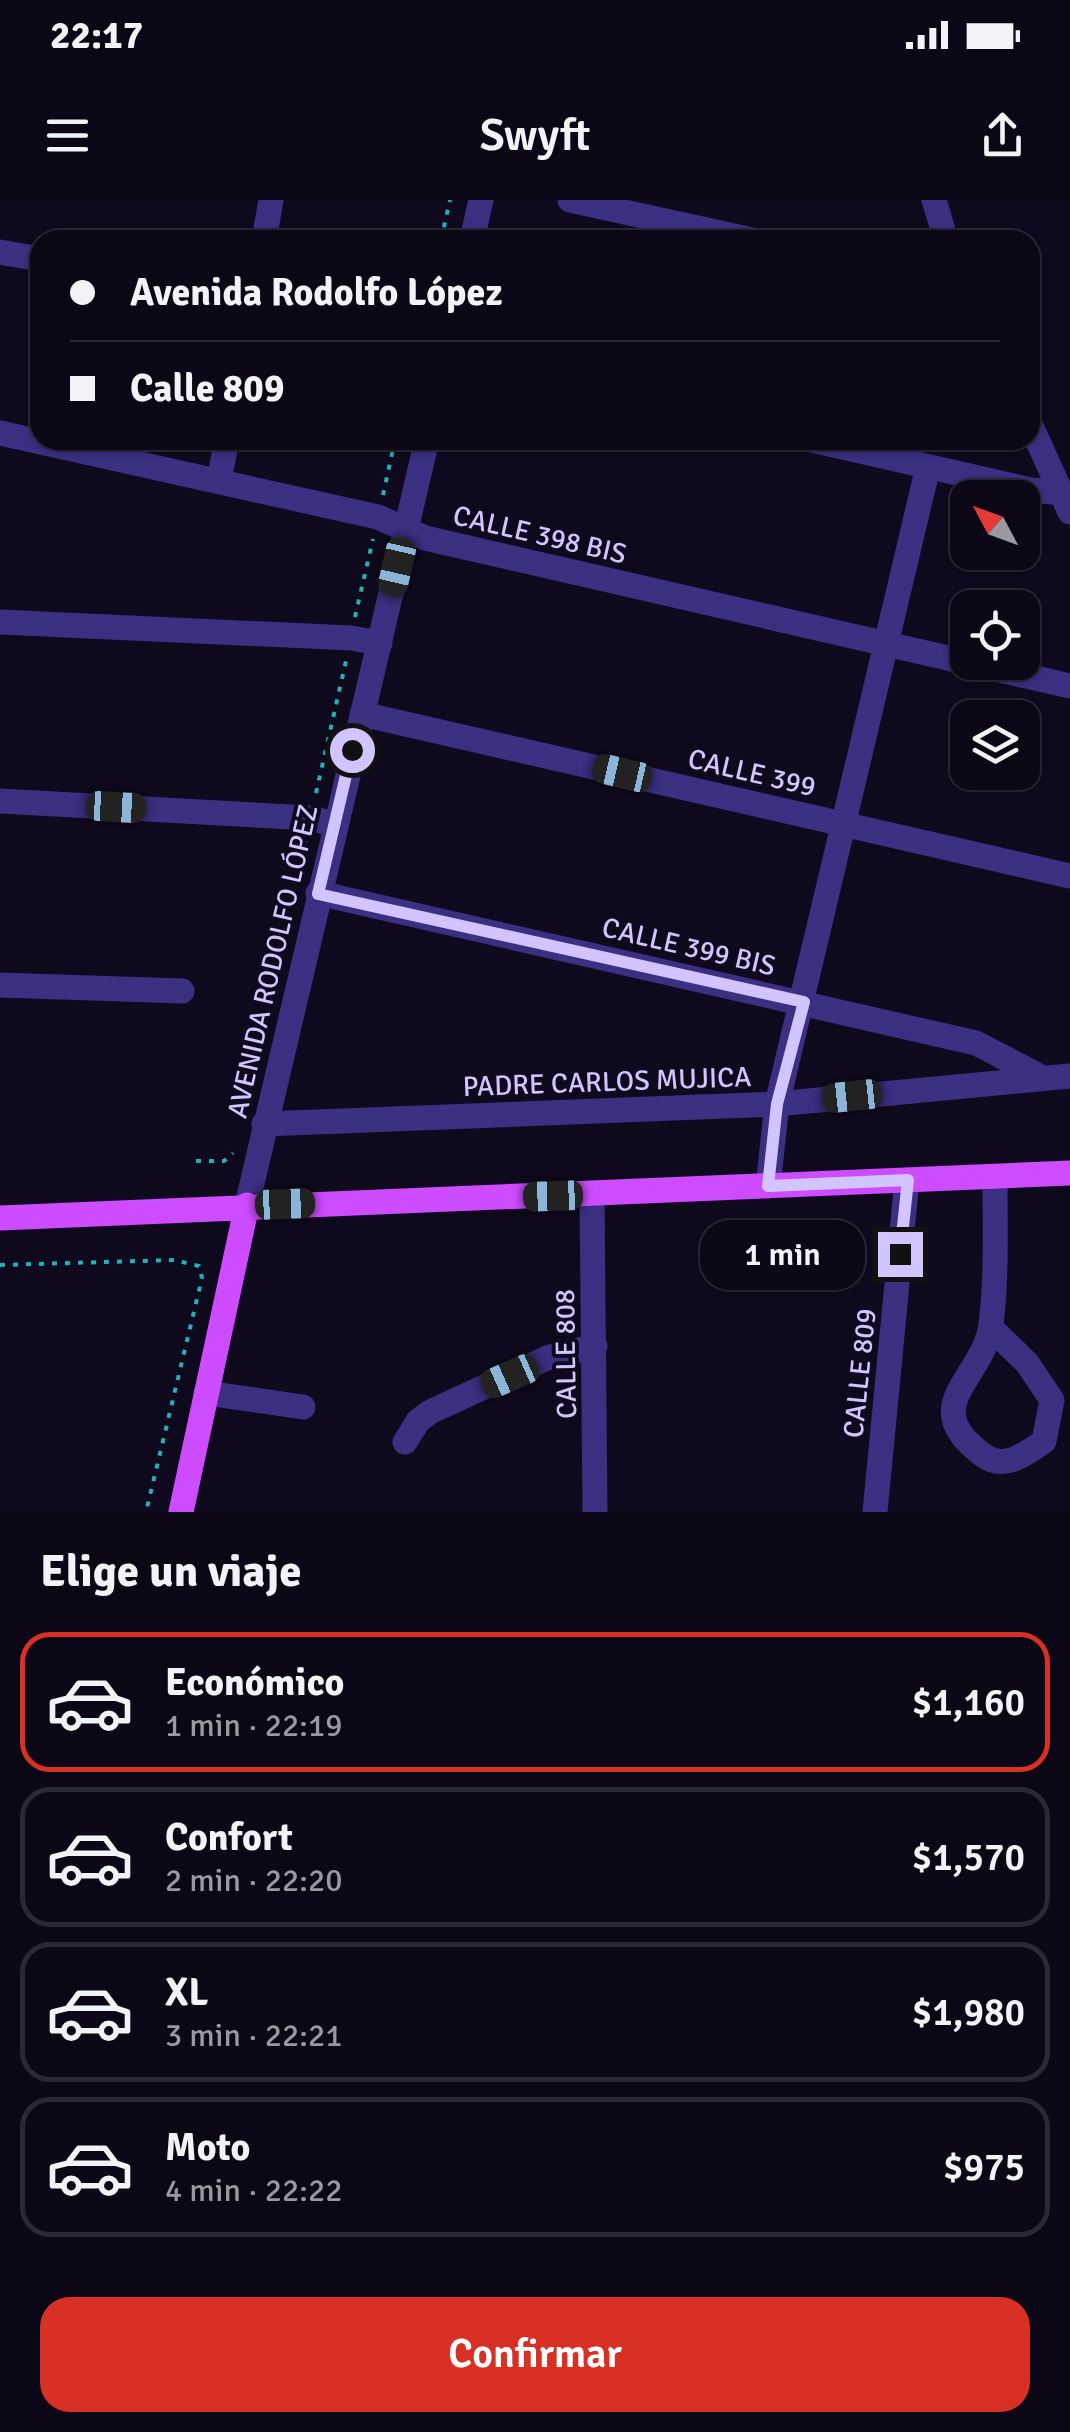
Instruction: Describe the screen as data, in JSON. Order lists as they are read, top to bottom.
{
  "streets": {
    "street": [
      "CALLE 398 BIS",
      "CALLE 399",
      "CALLE 399 BIS",
      "AVENIDA RODOLFO LÓPEZ",
      "PADRE CARLOS MUJICA",
      "CALLE 808",
      "CALLE 809"
    ]
  },
  "crossings": [
    ["CALLE 398 BIS", "AVENIDA RODOLFO LÓPEZ"],
    ["CALLE 399", "AVENIDA RODOLFO LÓPEZ"],
    ["CALLE 399 BIS", "AVENIDA RODOLFO LÓPEZ"],
    ["CALLE 399 BIS", "PADRE CARLOS MUJICA"],
    ["AVENIDA RODOLFO LÓPEZ", "PADRE CARLOS MUJICA"]
  ],
  "north": "top left",
  "page": {
    "status": "22:17",
    "header": "Swyft",
    "banner": ["Avenida Rodolfo López", "Calle 809"],
    "bubble": "1 min",
    "heading": "Elige un viaje",
    "list": [
      {
        "name": "Económico",
        "note": "1 min · 22:19",
        "value": "$1,160"
      },
      {
        "name": "Confort",
        "note": "2 min · 22:20",
        "value": "$1,570"
      },
      {
        "name": "XL",
        "note": "3 min · 22:21",
        "value": "$1,980"
      },
      {
        "name": "Moto",
        "note": "4 min · 22:22",
        "value": "$975"
      }
    ],
    "buttons": "Confirmar"
  }
}
